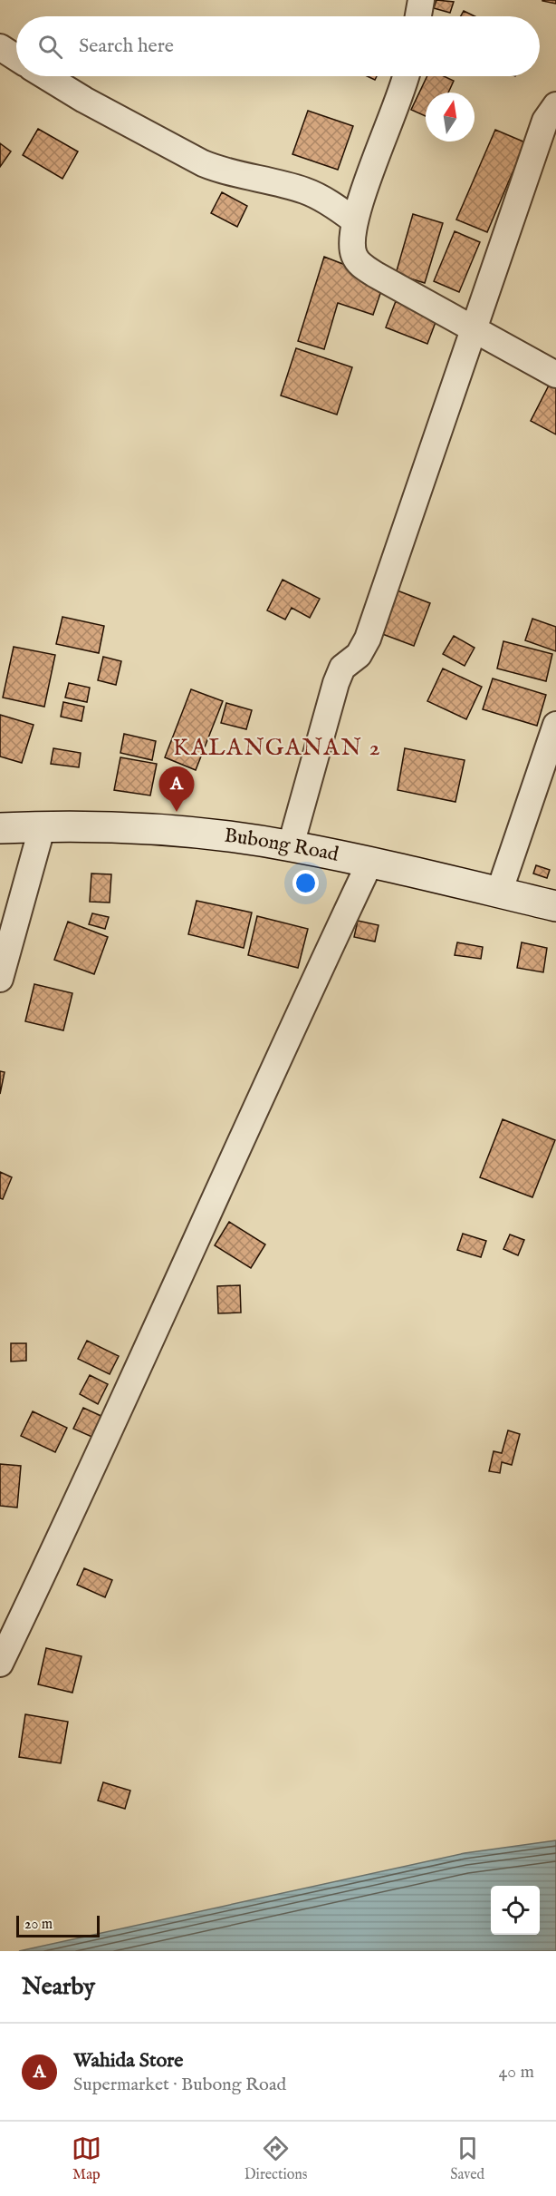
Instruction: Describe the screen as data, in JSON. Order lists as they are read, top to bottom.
{
  "streets": {
    "main road": ["Bubong Road"]
  },
  "districts": ["KALANGANAN 2"],
  "scale_bar": "20 m",
  "north": "top",
  "page": {
    "search": "Search here",
    "pins": "A",
    "scale": "20 m",
    "heading": "Nearby",
    "list": [
      {
        "mark": "A",
        "name": "Wahida Store",
        "note": "Supermarket · Bubong Road",
        "value": "40 m"
      }
    ],
    "nav": ["Map", "Directions", "Saved"]
  }
}
